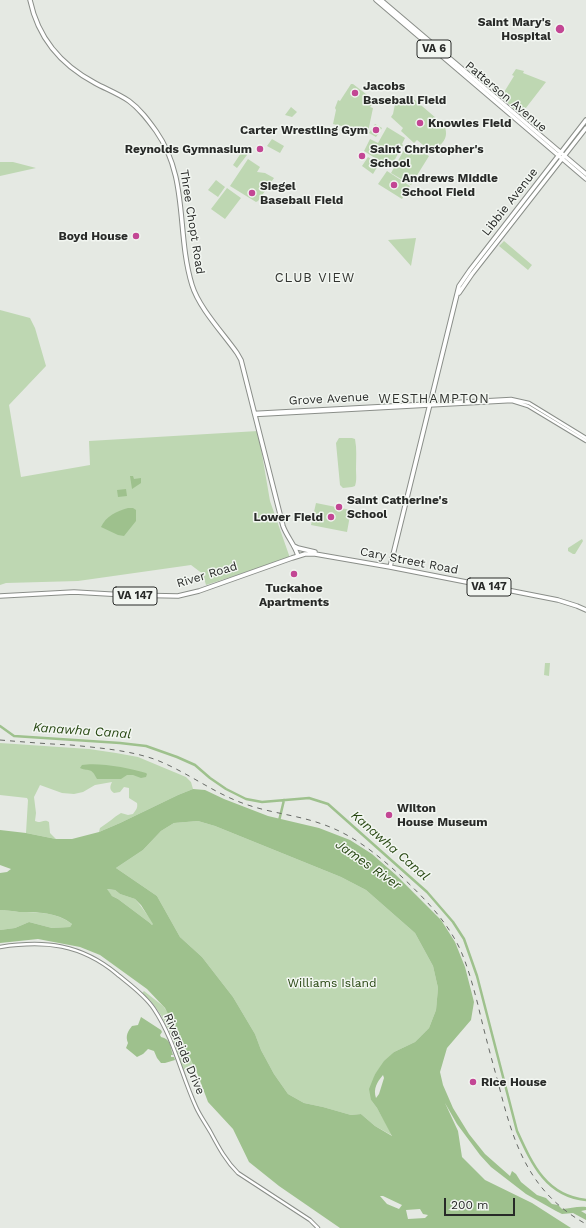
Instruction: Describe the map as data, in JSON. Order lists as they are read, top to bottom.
{
  "streets": {
    "main road": [
      "VA 6",
      "Patterson Avenue",
      "Libbie Avenue",
      "Three Chopt Road",
      "Cary Street Road",
      "River Road",
      "VA 147"
    ],
    "street": ["Grove Avenue", "Riverside Drive"]
  },
  "crossings": [
    ["Patterson Avenue", "Libbie Avenue"],
    ["Libbie Avenue", "Grove Avenue"],
    ["Libbie Avenue", "Cary Street Road"],
    ["Three Chopt Road", "Grove Avenue"],
    ["Three Chopt Road", "Cary Street Road"],
    ["Three Chopt Road", "River Road"],
    ["Cary Street Road", "River Road"]
  ],
  "districts": ["CLUB VIEW", "WESTHAMPTON"],
  "water": ["Kanawha Canal", "James River"],
  "parks": ["Williams Island"],
  "places": [
    "Saint Mary's Hospital",
    "Jacobs Baseball Field",
    "Knowles Field",
    "Carter Wrestling Gym",
    "Reynolds Gymnasium",
    "Saint Christopher's School",
    "Andrews Middle School Field",
    "Siegel Baseball Field",
    "Boyd House",
    "Saint Catherine's School",
    "Lower Field",
    "Tuckahoe Apartments",
    "Wilton House Museum",
    "Rice House"
  ],
  "scale_bar": "200 m"
}
